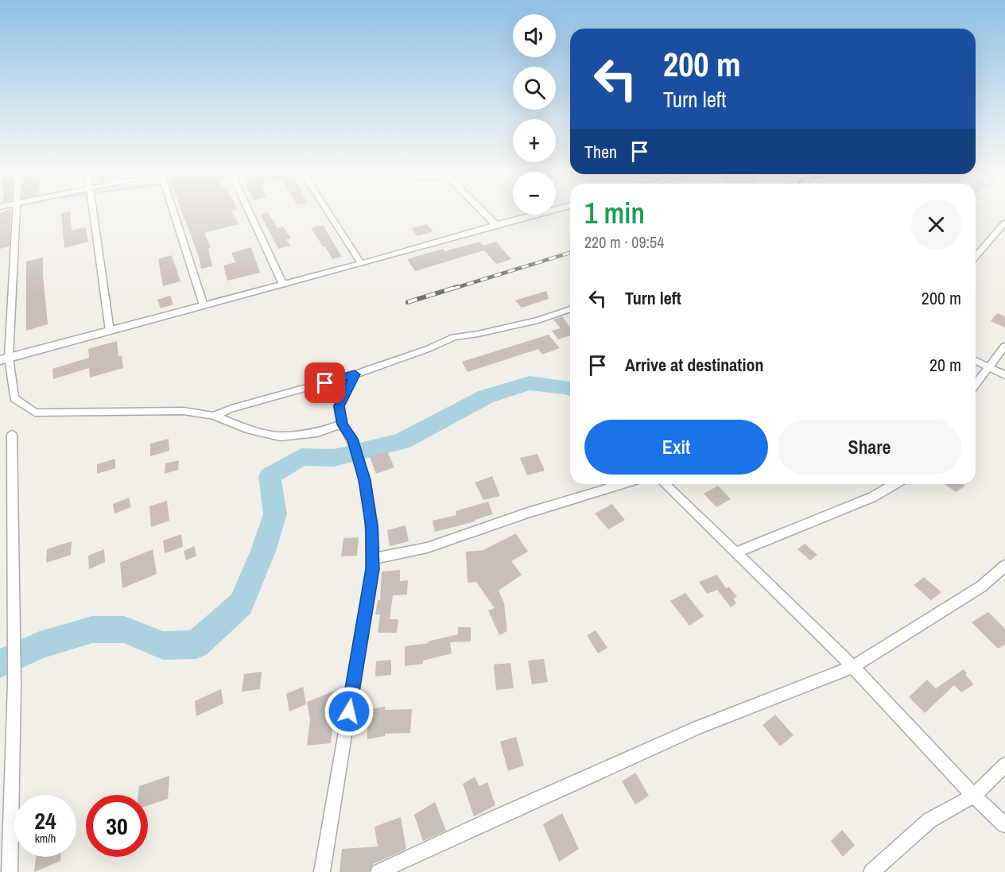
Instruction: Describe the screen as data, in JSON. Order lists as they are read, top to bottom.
{
  "page": {
    "map_buttons": ["+", "−"],
    "turn": ["200 m", "Turn left"],
    "then": "Then",
    "heading": ["1 min", "220 m · 09:54"],
    "list": [
      {
        "name": "Turn left",
        "value": "200 m"
      },
      {
        "name": "Arrive at destination",
        "value": "20 m"
      }
    ],
    "buttons": ["Exit", "Share"],
    "speed": "24 km/h",
    "limit": "30"
  }
}
